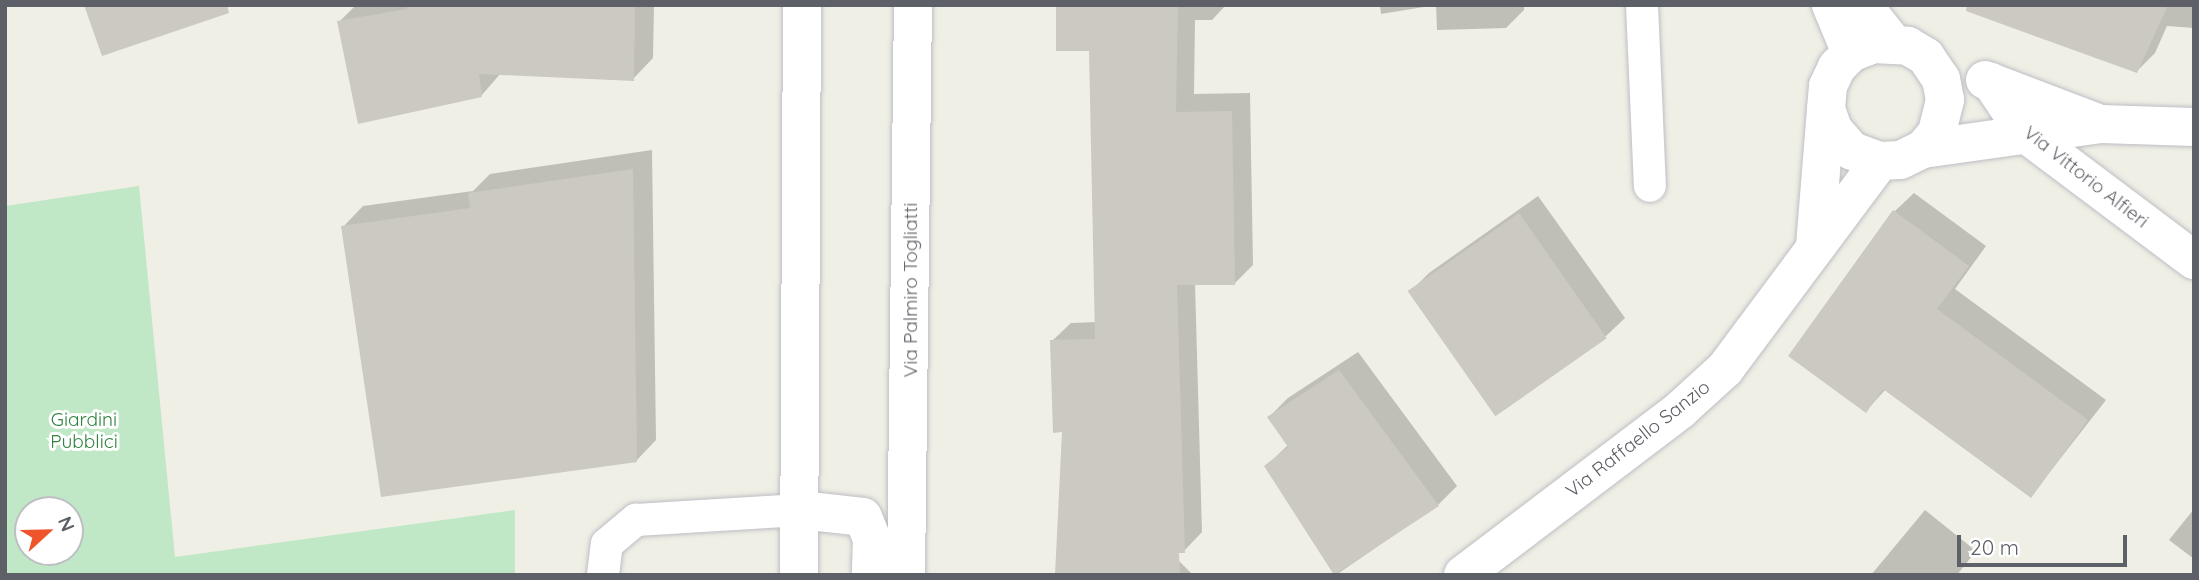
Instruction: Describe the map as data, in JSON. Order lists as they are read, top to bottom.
{
  "streets": {
    "street": ["Via Vittorio Alfieri", "Via Palmiro Togliatti", "Via Raffaello Sanzio"]
  },
  "parks": ["Giardini Pubblici"],
  "scale_bar": "20 m",
  "north": "right"
}
